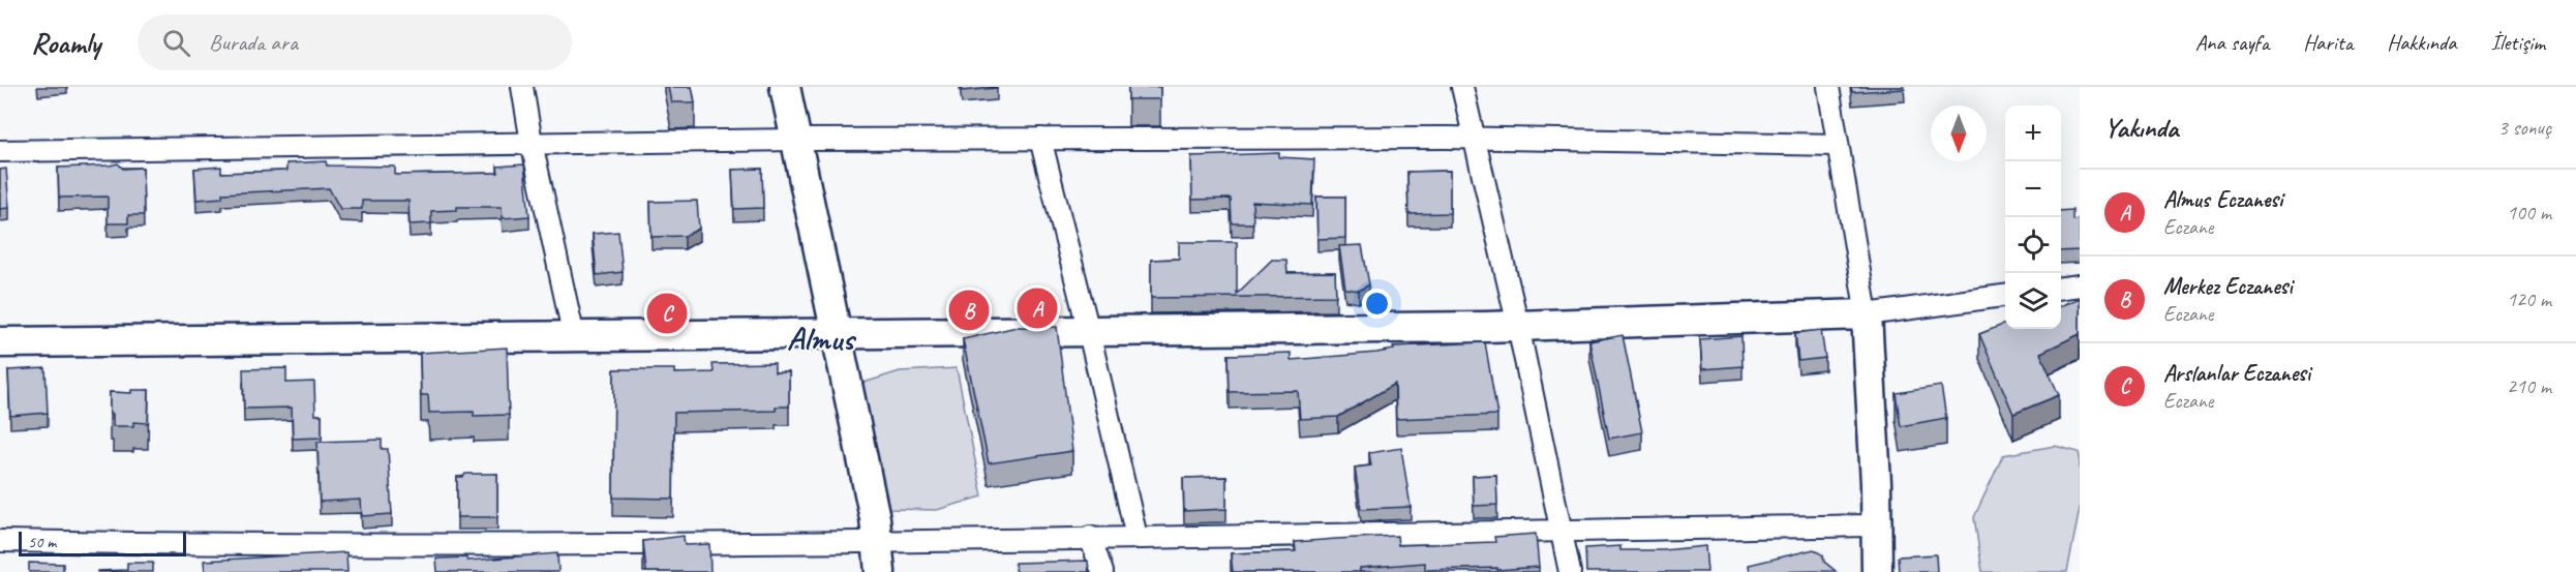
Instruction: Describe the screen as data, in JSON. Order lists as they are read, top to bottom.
{
  "districts": ["Almus"],
  "scale_bar": "50 m",
  "north": "bottom",
  "page": {
    "header": "Roamly",
    "search": "Burada ara",
    "nav": [
      "Ana sayfa",
      "Harita",
      "Hakkında",
      "İletişim"
    ],
    "heading": ["Yakında", "3 sonuç"],
    "map_buttons": ["+", "−"],
    "list": [
      {
        "mark": "A",
        "name": "Almus Eczanesi",
        "note": "Eczane",
        "value": "100 m"
      },
      {
        "mark": "B",
        "name": "Merkez Eczanesi",
        "note": "Eczane",
        "value": "120 m"
      },
      {
        "mark": "C",
        "name": "Arslanlar Eczanesi",
        "note": "Eczane",
        "value": "210 m"
      }
    ],
    "pins": ["A", "B", "C"],
    "scale": "50 m"
  }
}
